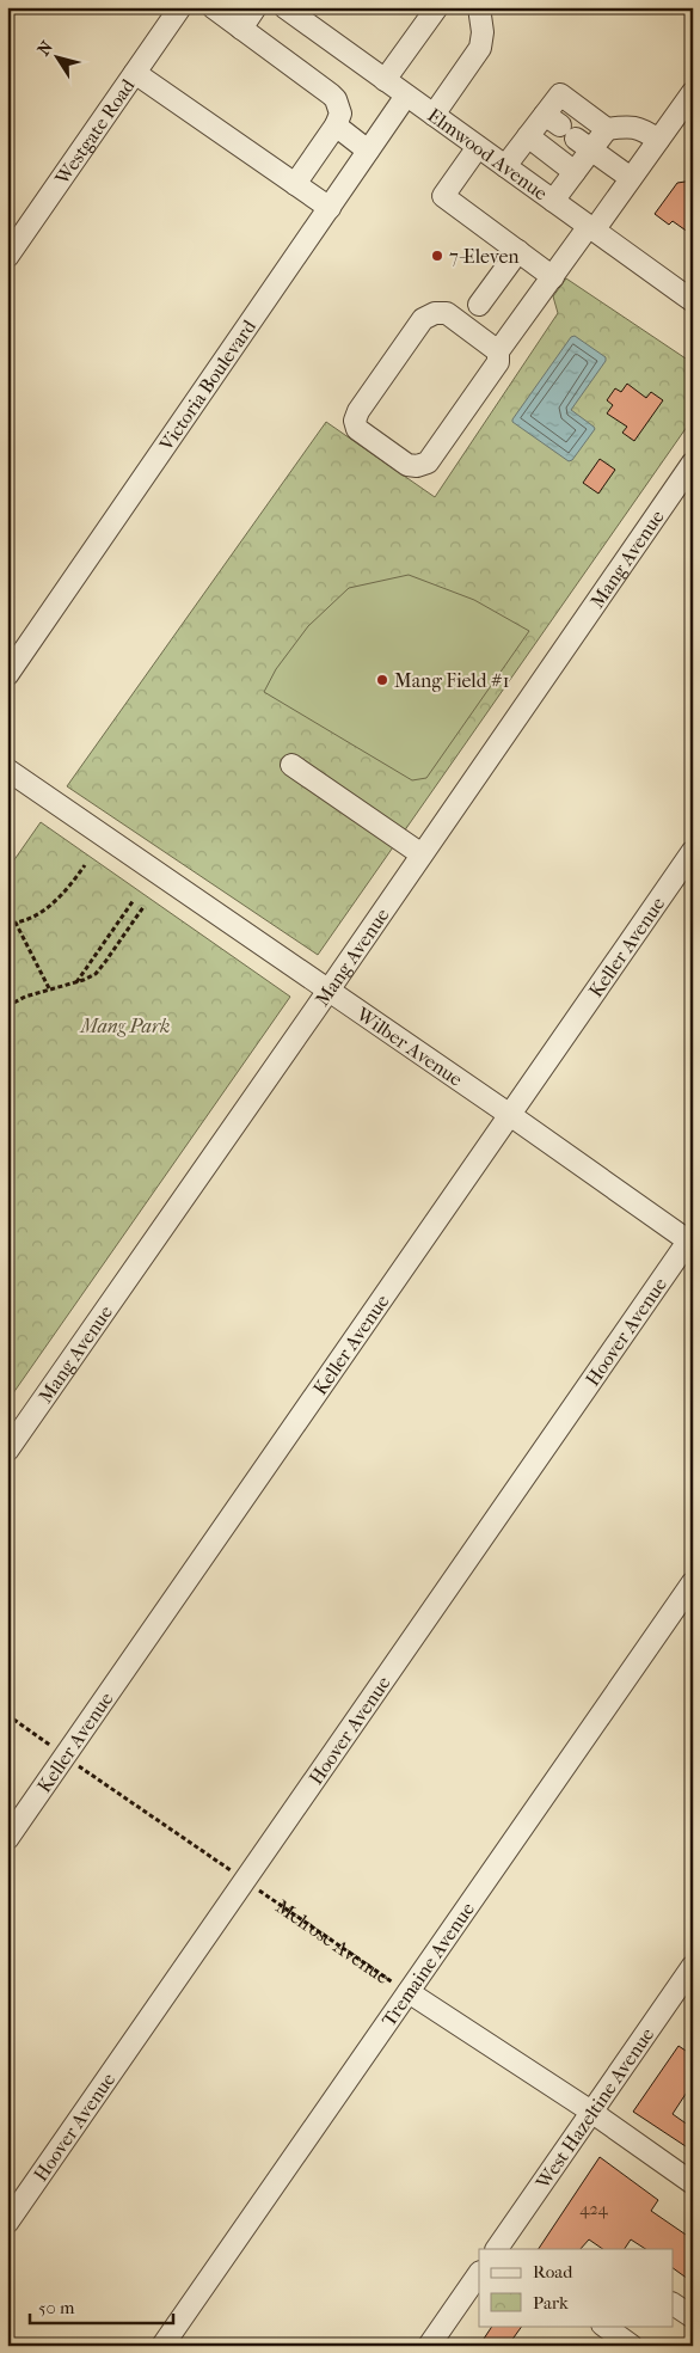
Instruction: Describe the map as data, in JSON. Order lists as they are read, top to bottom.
{
  "streets": {
    "street": [
      "Westgate Road",
      "Elmwood Avenue",
      "Victoria Boulevard",
      "Mang Avenue",
      "Keller Avenue",
      "Wilber Avenue",
      "Hoover Avenue",
      "Melrose Avenue",
      "Tremaine Avenue",
      "West Hazeltine Avenue"
    ]
  },
  "crossings": [
    ["Elmwood Avenue", "Victoria Boulevard"],
    ["Mang Avenue", "Wilber Avenue"],
    ["Keller Avenue", "Wilber Avenue"],
    ["Keller Avenue", "Melrose Avenue"],
    ["Wilber Avenue", "Hoover Avenue"],
    ["Hoover Avenue", "Melrose Avenue"],
    ["Melrose Avenue", "Tremaine Avenue"],
    ["Melrose Avenue", "West Hazeltine Avenue"]
  ],
  "parks": ["Mang Park"],
  "places": ["7-Eleven", "Mang Field #1"],
  "house_numbers": ["424"],
  "legend": ["Road", "Park"],
  "scale_bar": "50 m",
  "north": "top left"
}
